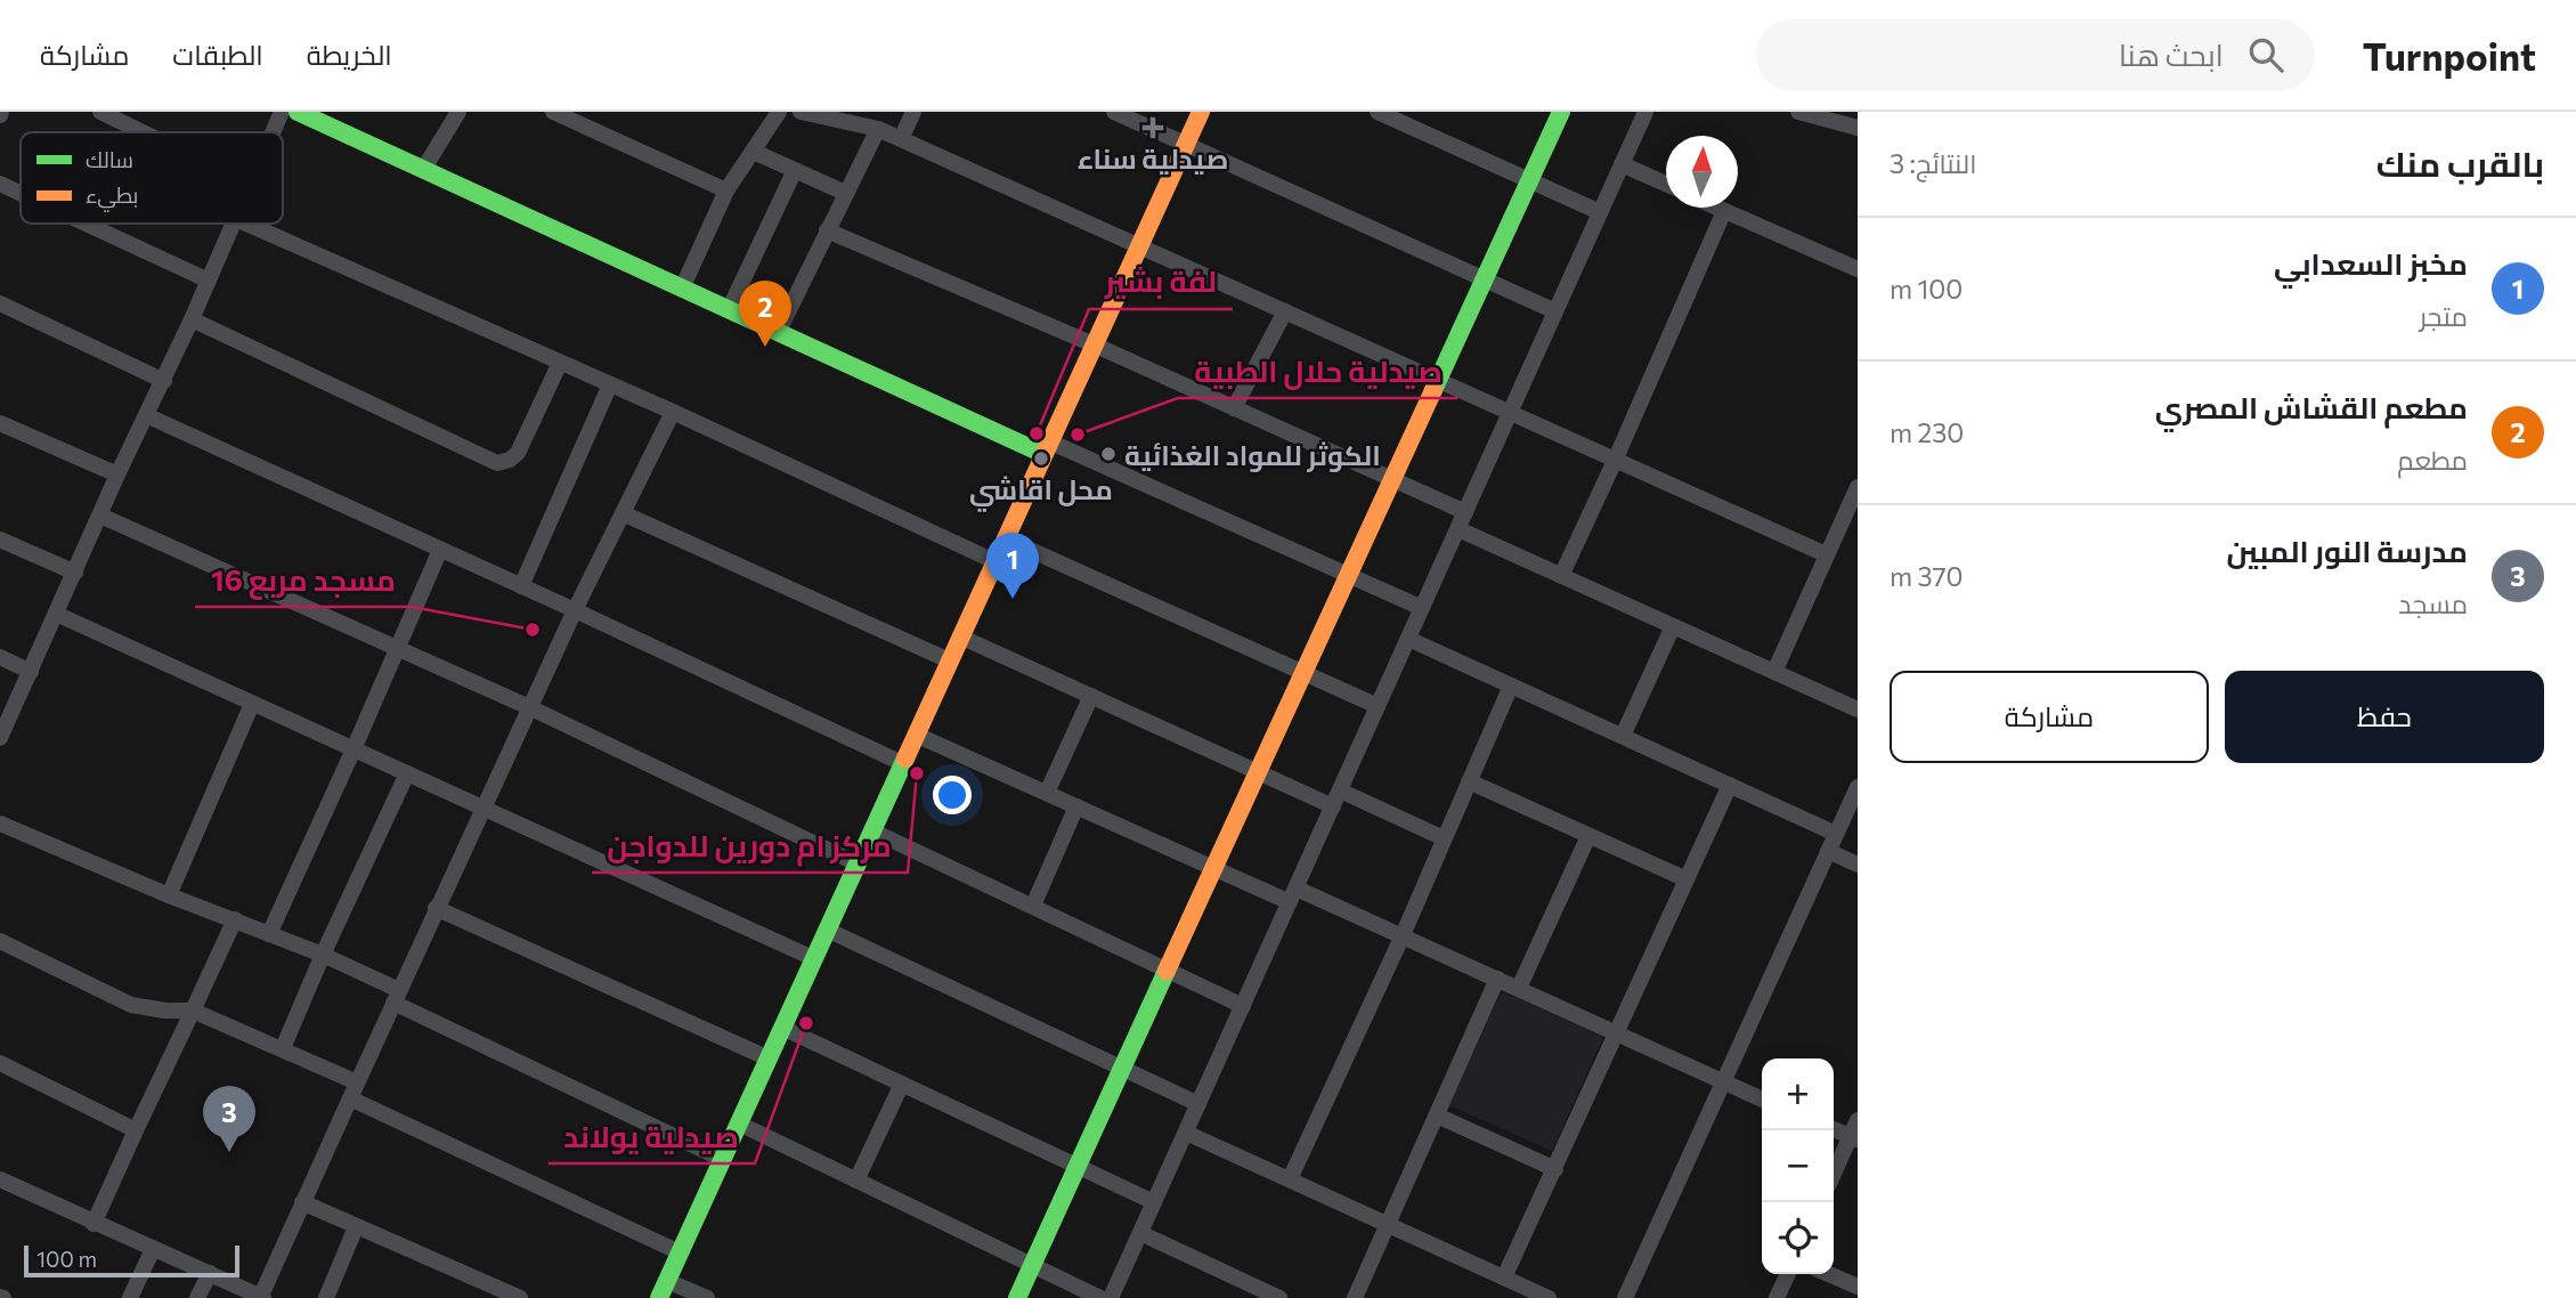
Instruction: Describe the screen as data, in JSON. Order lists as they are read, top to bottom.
{
  "places": {
    "health": ["صيدلية سناء"],
    "other": [
      "لفة بشير",
      "صيدلية حلال الطبية",
      "الكوثر للمواد الغذائية",
      "محل اقاشي",
      "مسجد مربع 16",
      "مركز ام دورين للدواجن",
      "صيدلية يولاند"
    ]
  },
  "legend": ["سالك", "بطيء"],
  "scale_bar": "100 m",
  "north": "top",
  "page": {
    "header": "Turnpoint",
    "search": "ابحث هنا",
    "nav": ["الخريطة", "الطبقات", "مشاركة"],
    "heading": ["بالقرب منك", "النتائج: 3"],
    "list": [
      {
        "mark": "1",
        "name": "مخبز السعدابي",
        "note": "متجر",
        "value": "100 m"
      },
      {
        "mark": "2",
        "name": "مطعم القشاش المصري",
        "note": "مطعم",
        "value": "230 m"
      },
      {
        "mark": "3",
        "name": "مدرسة النور المبين",
        "note": "مسجد",
        "value": "370 m"
      }
    ],
    "pins": ["2", "1", "3"],
    "buttons": ["حفظ", "مشاركة"],
    "map_buttons": ["+", "−"],
    "scale": "100 m"
  }
}
